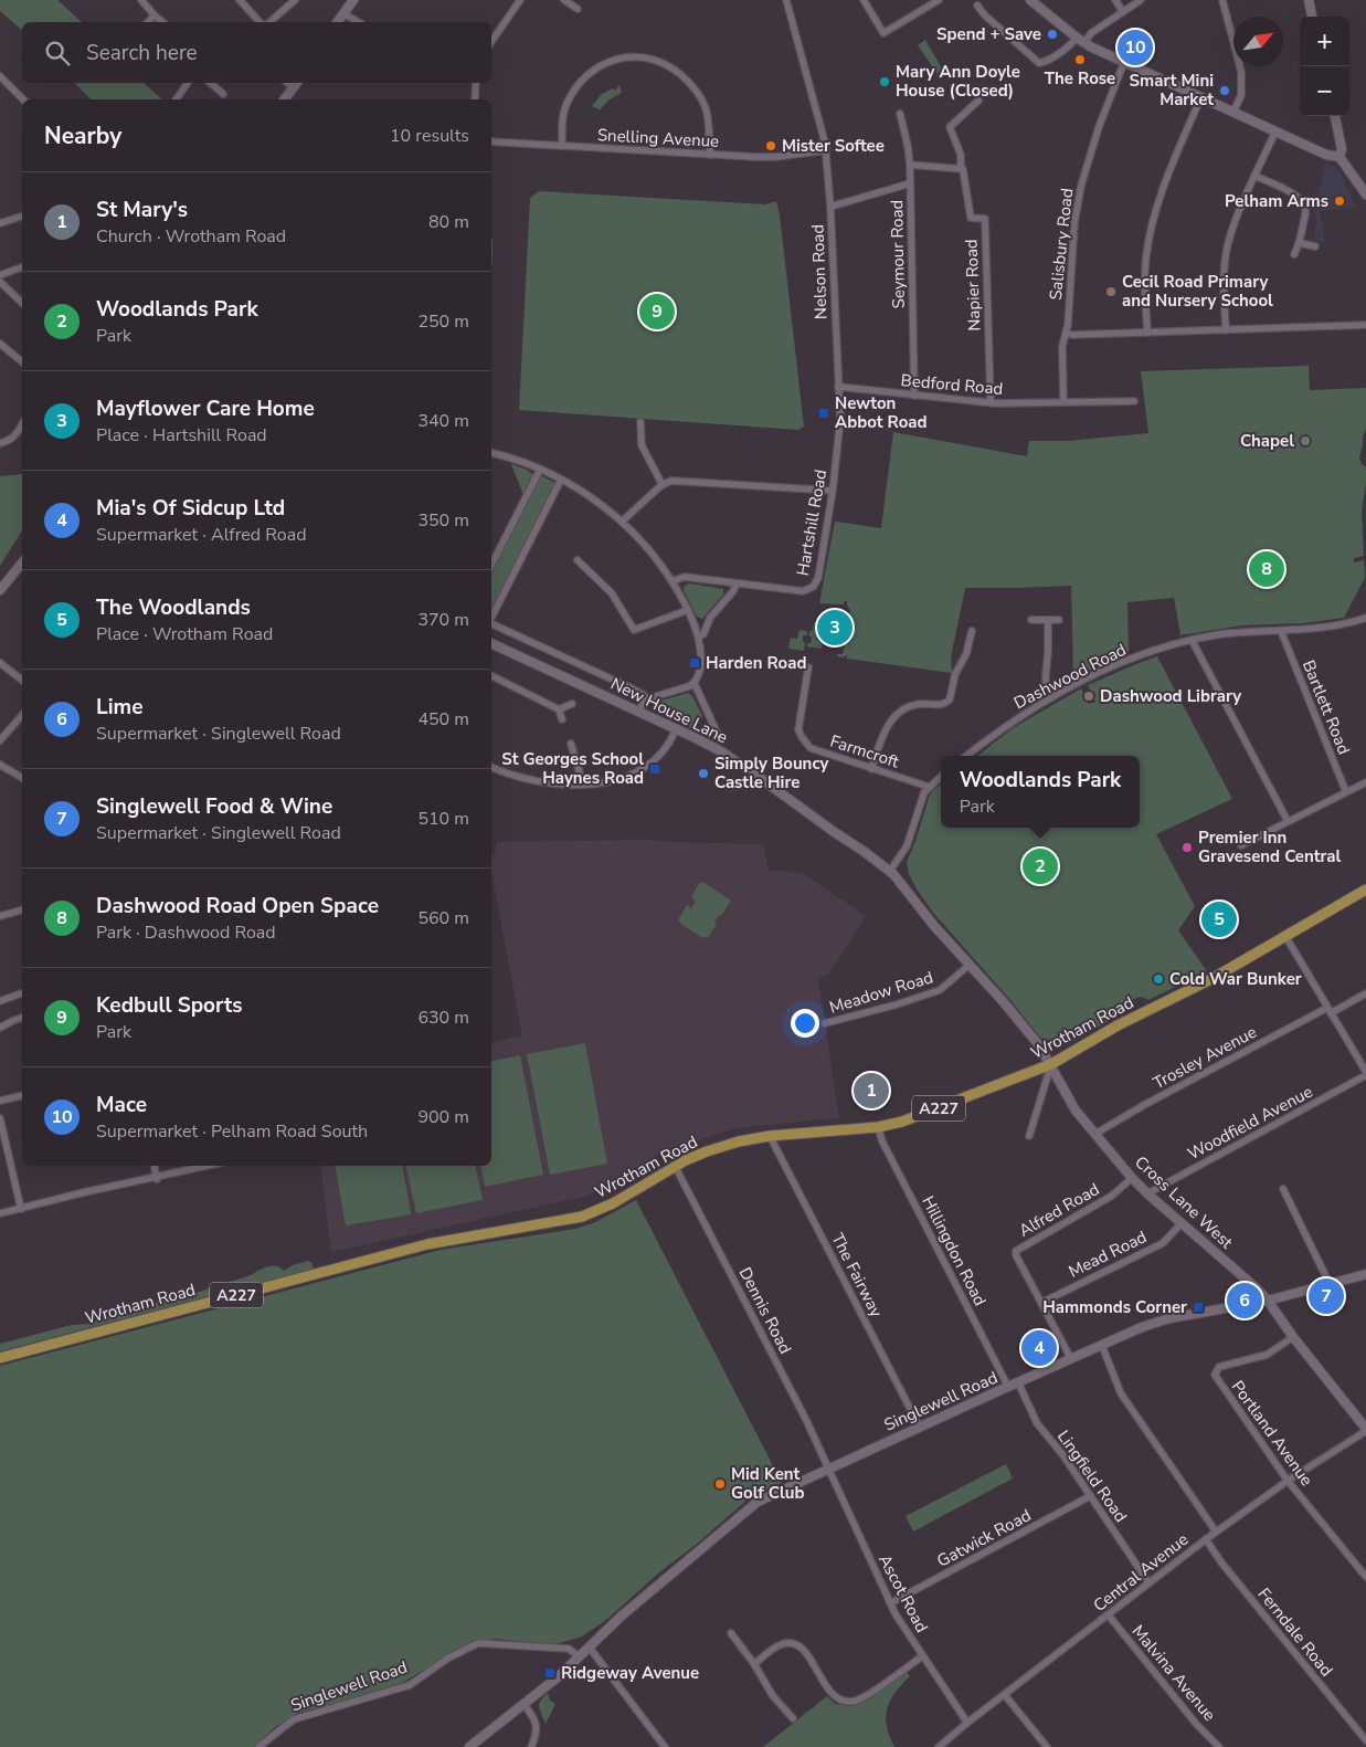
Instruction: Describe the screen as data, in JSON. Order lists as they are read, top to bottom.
{
  "streets": {
    "main road": ["Wrotham Road", "A227"],
    "street": [
      "Snelling Avenue",
      "Salisbury Road",
      "Seymour Road",
      "Nelson Road",
      "Napier Road",
      "Bedford Road",
      "Hartshill Road",
      "Dashwood Road",
      "Bartlett Road",
      "New House Lane",
      "Farmcroft",
      "Meadow Road",
      "Trosley Avenue",
      "Woodfield Avenue",
      "Cross Lane West",
      "Alfred Road",
      "Hillingdon Road",
      "Mead Road",
      "The Fairway",
      "Dennis Road",
      "Singlewell Road",
      "Portland Avenue",
      "Lingfield Road",
      "Gatwick Road",
      "Central Avenue",
      "Ascot Road",
      "Ferndale Road",
      "Malvina Avenue"
    ]
  },
  "crossings": [
    ["Salisbury Road", "Bedford Road"],
    ["Seymour Road", "Nelson Road"],
    ["Seymour Road", "Bedford Road"],
    ["Nelson Road", "Bedford Road"],
    ["Nelson Road", "Hartshill Road"],
    ["Napier Road", "Bedford Road"],
    ["Dashwood Road", "Bartlett Road"],
    ["New House Lane", "Meadow Road"],
    ["New House Lane", "Wrotham Road"],
    ["New House Lane", "Cross Lane West"],
    ["Wrotham Road", "Cross Lane West"],
    ["Wrotham Road", "Hillingdon Road"],
    ["Wrotham Road", "The Fairway"],
    ["Wrotham Road", "Dennis Road"],
    ["Trosley Avenue", "Cross Lane West"],
    ["Woodfield Avenue", "Cross Lane West"],
    ["Cross Lane West", "Alfred Road"],
    ["Cross Lane West", "Mead Road"],
    ["Cross Lane West", "Singlewell Road"],
    ["Cross Lane West", "Portland Avenue"],
    ["Cross Lane West", "Central Avenue"],
    ["Alfred Road", "Mead Road"],
    ["Alfred Road", "Singlewell Road"],
    ["Hillingdon Road", "Singlewell Road"],
    ["The Fairway", "Singlewell Road"],
    ["Dennis Road", "Singlewell Road"],
    ["Dennis Road", "Ascot Road"],
    ["Singlewell Road", "Lingfield Road"],
    ["Singlewell Road", "Ascot Road"],
    ["Portland Avenue", "Central Avenue"],
    ["Lingfield Road", "Gatwick Road"],
    ["Lingfield Road", "Central Avenue"],
    ["Gatwick Road", "Ascot Road"],
    ["Central Avenue", "Ascot Road"],
    ["Central Avenue", "Ferndale Road"],
    ["Central Avenue", "Malvina Avenue"]
  ],
  "places": {
    "other": [
      "Spend + Save",
      "The Rose",
      "Mary Ann Doyle House (Closed)",
      "Smart Mini Market",
      "Mister Softee",
      "Pelham Arms",
      "Cecil Road Primary and Nursery School",
      "Chapel",
      "Dashwood Library",
      "Simply Bouncy Castle Hire",
      "Premier Inn Gravesend Central",
      "Cold War Bunker",
      "Mid Kent Golf Club"
    ],
    "transit": [
      "Newton Abbot Road",
      "Harden Road",
      "St Georges School Haynes Road",
      "Hammonds Corner",
      "Ridgeway Avenue"
    ]
  },
  "north": "top right",
  "page": {
    "map_buttons": ["+", "−"],
    "search": "Search here",
    "pins": [
      "10",
      "9",
      "8",
      "3",
      "2",
      "5",
      "1",
      "7",
      "6",
      "4"
    ],
    "heading": ["Nearby", "10 results"],
    "list": [
      {
        "mark": "1",
        "name": "St Mary's",
        "note": "Church · Wrotham Road",
        "value": "80 m"
      },
      {
        "mark": "2",
        "name": "Woodlands Park",
        "note": "Park",
        "value": "250 m"
      },
      {
        "mark": "3",
        "name": "Mayflower Care Home",
        "note": "Place · Hartshill Road",
        "value": "340 m"
      },
      {
        "mark": "4",
        "name": "Mia's Of Sidcup Ltd",
        "note": "Supermarket · Alfred Road",
        "value": "350 m"
      },
      {
        "mark": "5",
        "name": "The Woodlands",
        "note": "Place · Wrotham Road",
        "value": "370 m"
      },
      {
        "mark": "6",
        "name": "Lime",
        "note": "Supermarket · Singlewell Road",
        "value": "450 m"
      },
      {
        "mark": "7",
        "name": "Singlewell Food & Wine",
        "note": "Supermarket · Singlewell Road",
        "value": "510 m"
      },
      {
        "mark": "8",
        "name": "Dashwood Road Open Space",
        "note": "Park · Dashwood Road",
        "value": "560 m"
      },
      {
        "mark": "9",
        "name": "Kedbull Sports",
        "note": "Park",
        "value": "630 m"
      },
      {
        "mark": "10",
        "name": "Mace",
        "note": "Supermarket · Pelham Road South",
        "value": "900 m"
      }
    ],
    "popup": ["Woodlands Park", "Park"]
  }
}
